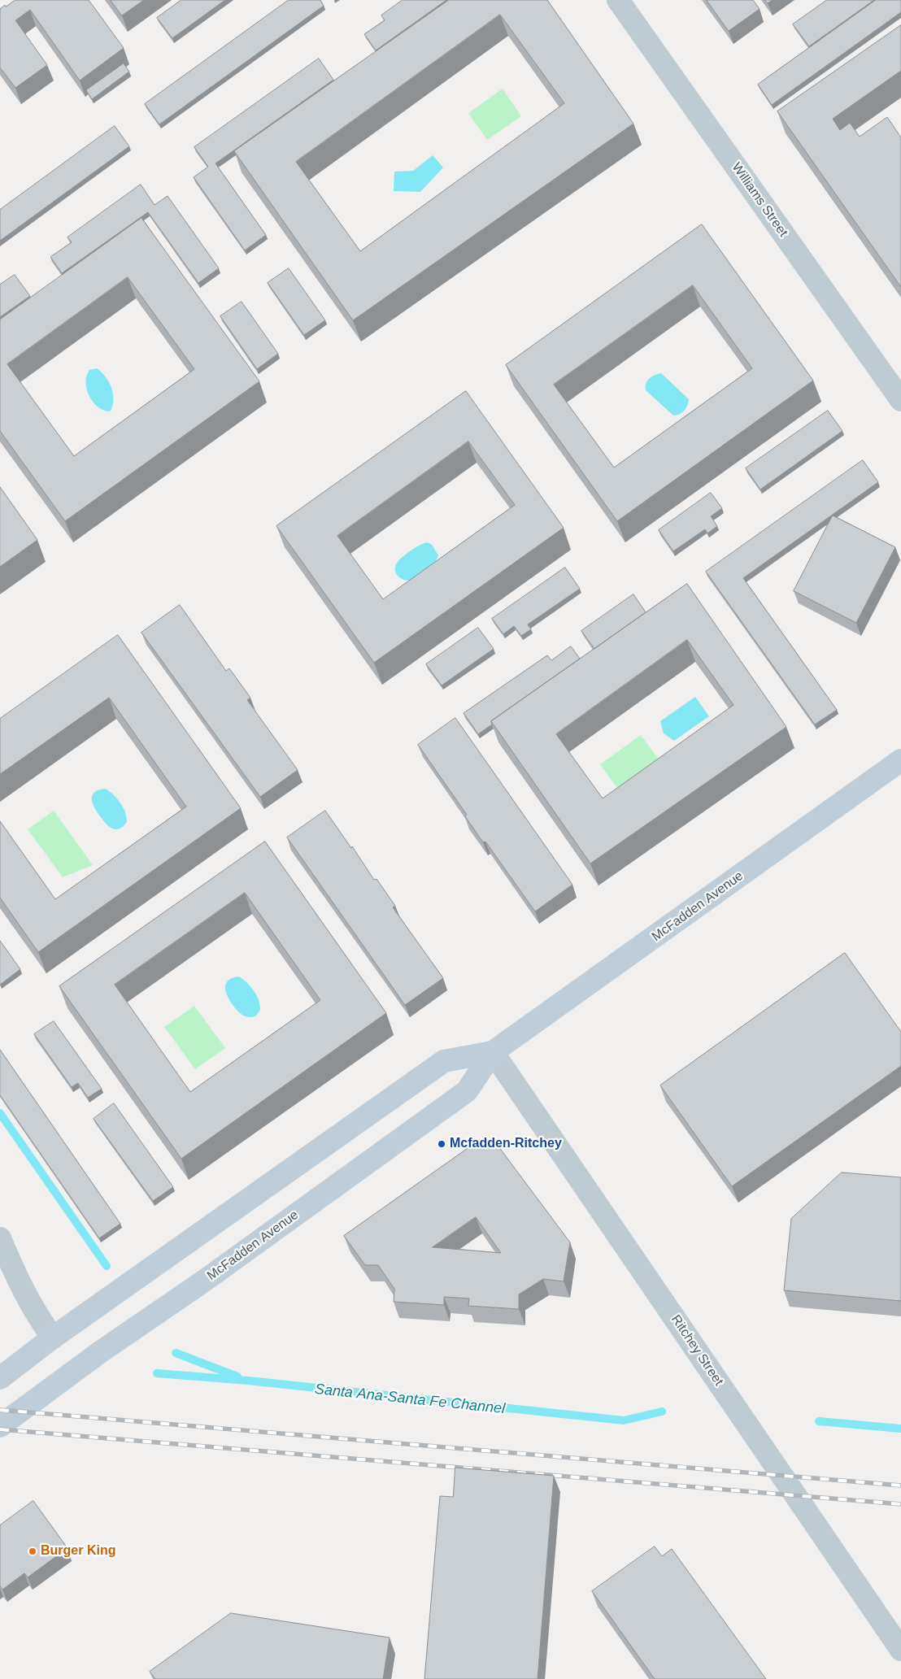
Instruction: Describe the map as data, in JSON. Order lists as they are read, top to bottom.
{
  "streets": {
    "main road": ["McFadden Avenue"],
    "street": ["Williams Street", "Ritchey Street"]
  },
  "crossings": [
    ["McFadden Avenue", "Ritchey Street"]
  ],
  "water": ["Santa Ana-Santa Fe Channel"],
  "places": ["Mcfadden-Ritchey", "Burger King"]
}
